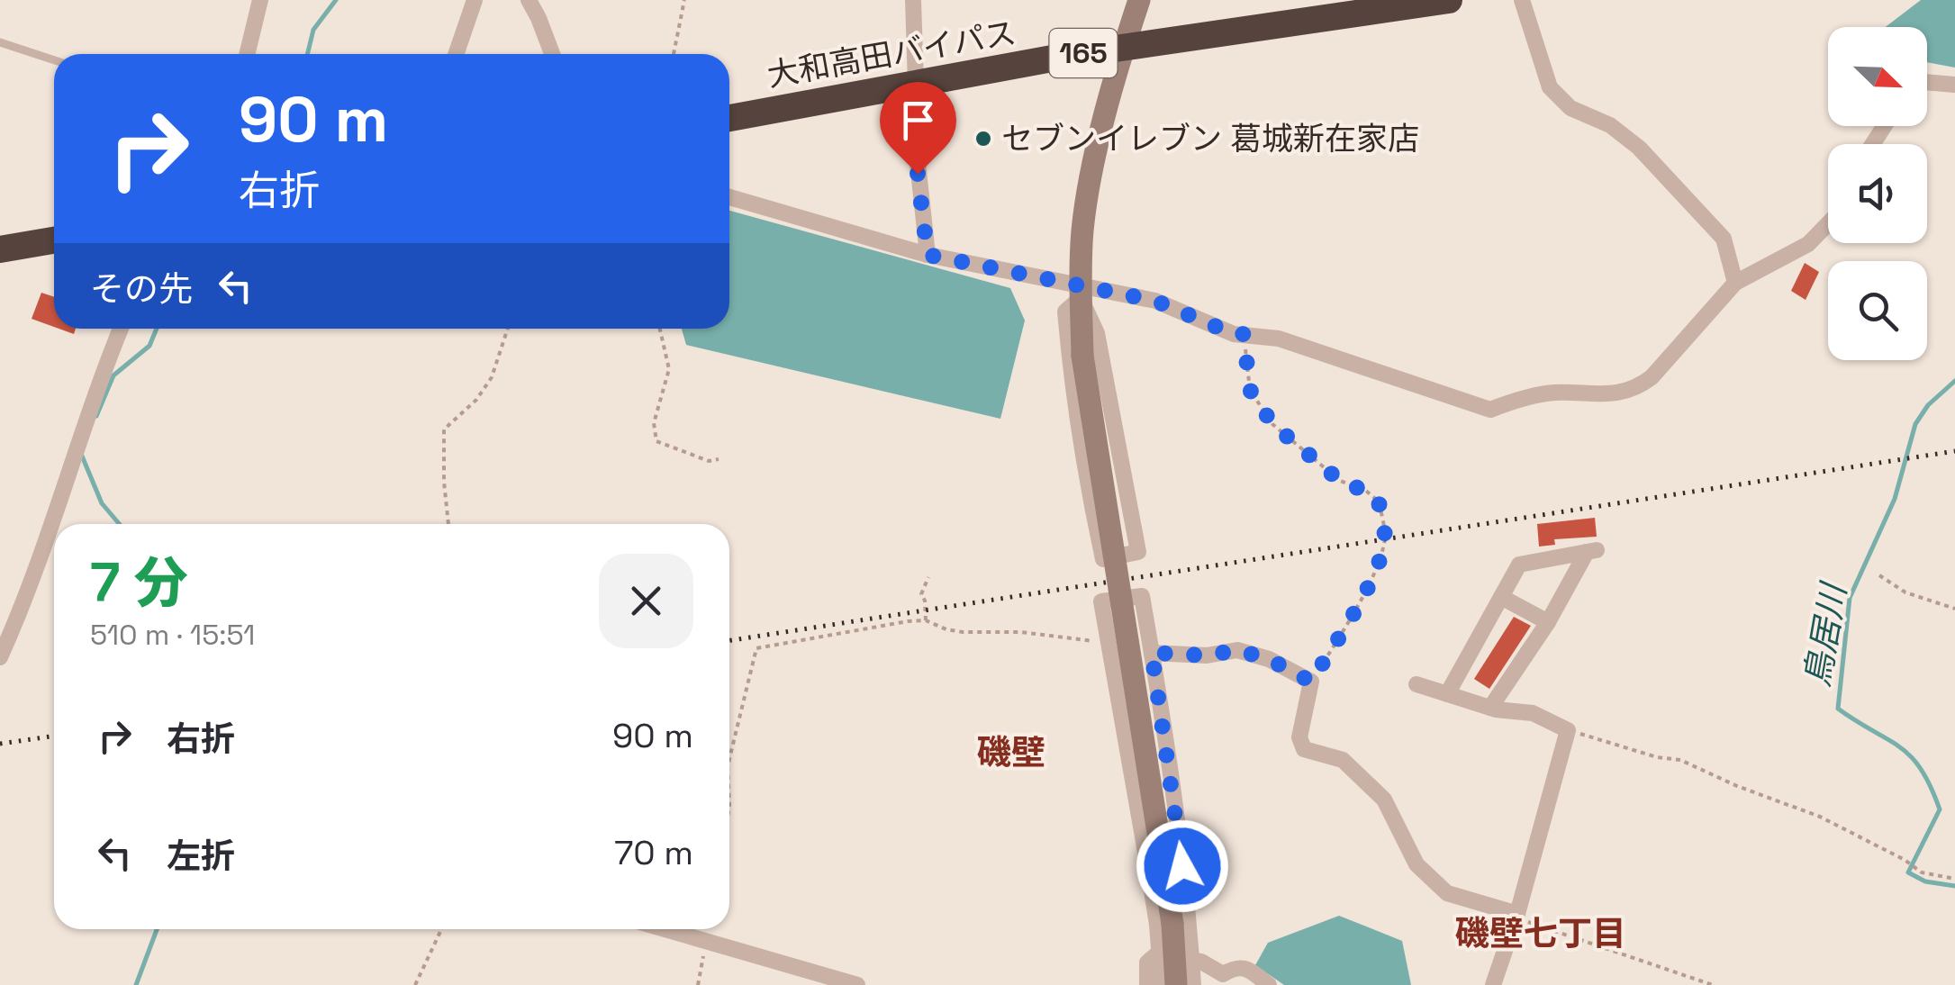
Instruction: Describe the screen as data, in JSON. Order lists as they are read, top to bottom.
{
  "streets": {
    "highway": ["165", "大和高田バイパス"]
  },
  "districts": ["磯壁", "磯壁七丁目"],
  "water": ["鳥居川"],
  "places": ["セブンイレブン 葛城新在家店"],
  "north": "bottom right",
  "page": {
    "turn": ["90 m", "右折"],
    "then": "その先",
    "heading": ["7 分", "510 m · 15:51"],
    "list": [
      {
        "name": "右折",
        "value": "90 m"
      },
      {
        "name": "左折",
        "value": "70 m"
      }
    ]
  }
}
